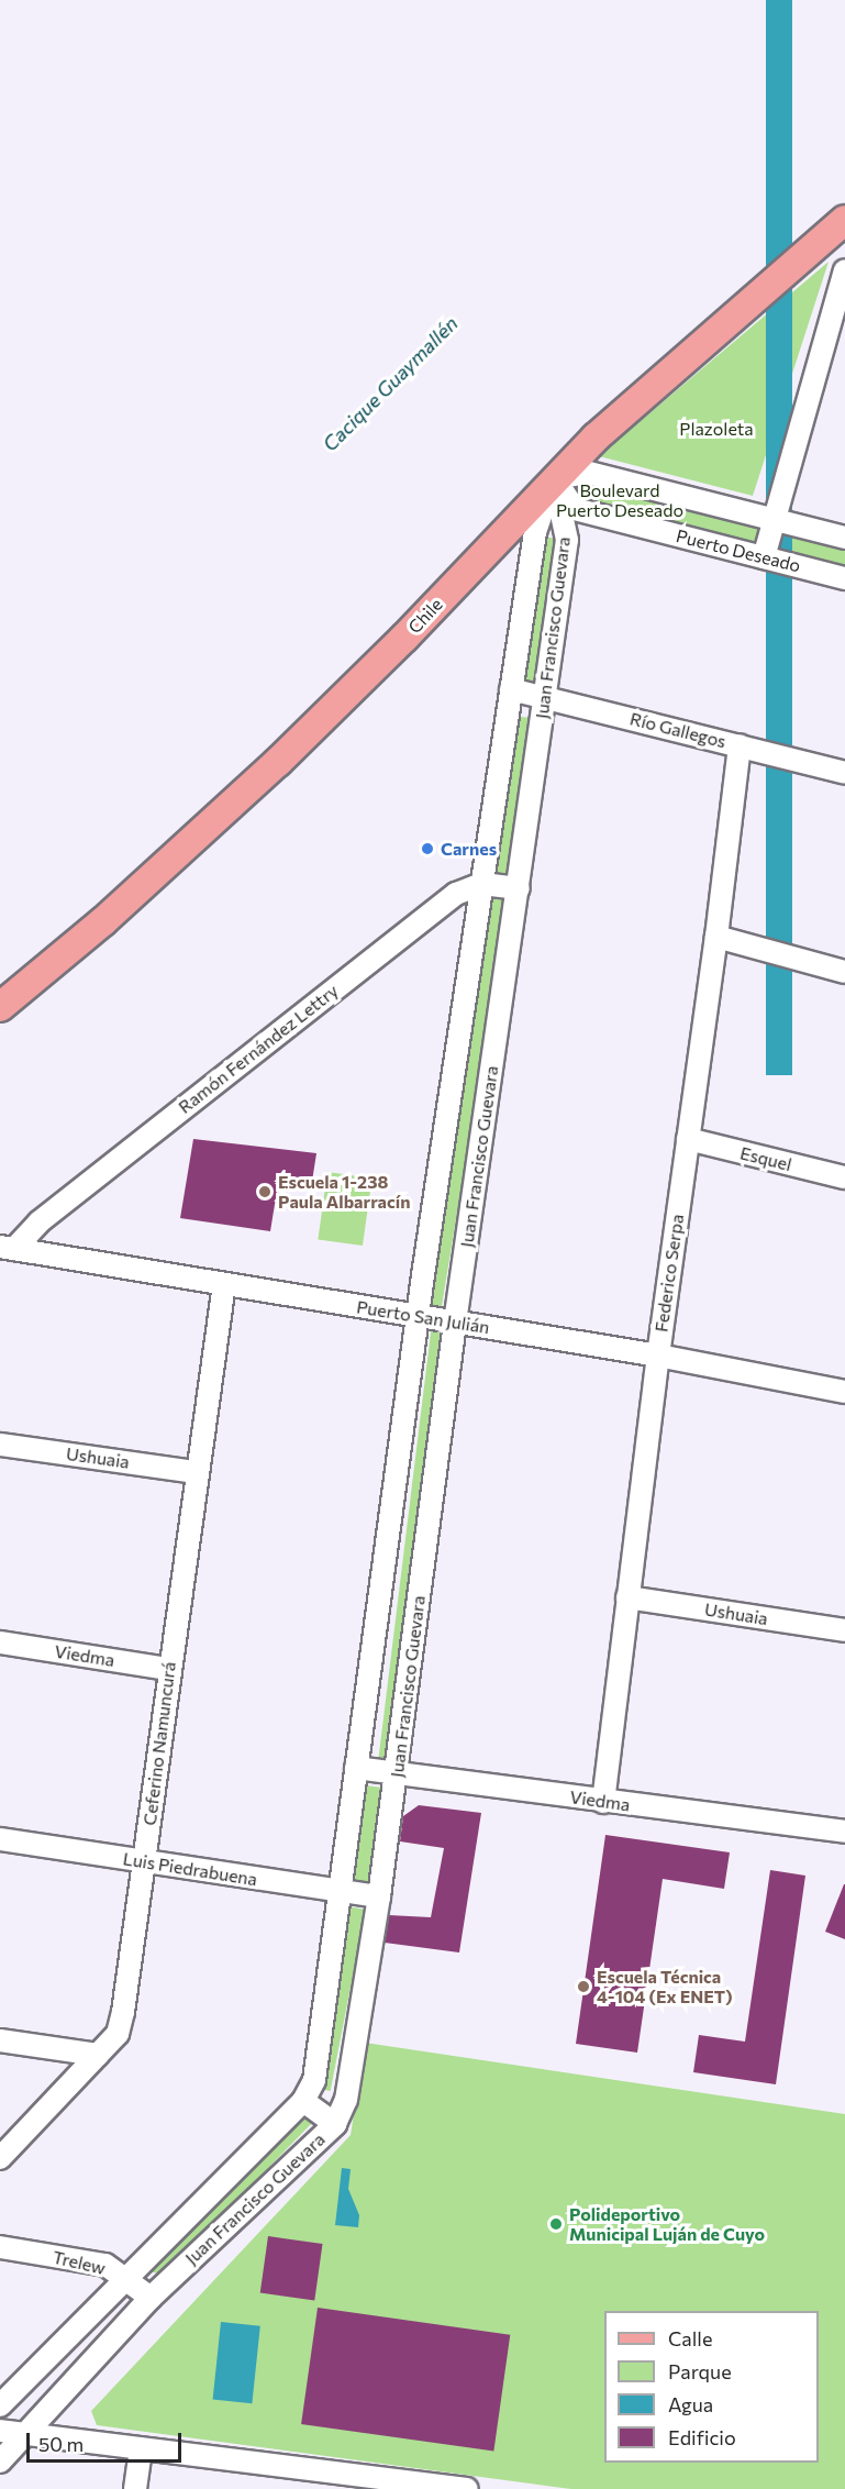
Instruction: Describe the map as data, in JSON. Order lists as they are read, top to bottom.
{
  "streets": {
    "main road": ["Chile"],
    "street": [
      "Puerto Deseado",
      "Juan Francisco Guevara",
      "Río Gallegos",
      "Ramón Fernández Lettry",
      "Esquel",
      "Federico Serpa",
      "Puerto San Julián",
      "Ushuaia",
      "Viedma",
      "Ceferino Namuncurá",
      "Luis Piedrabuena",
      "Trelew"
    ]
  },
  "crossings": [
    ["Puerto Deseado", "Chile"],
    ["Puerto Deseado", "Juan Francisco Guevara"],
    ["Chile", "Juan Francisco Guevara"],
    ["Juan Francisco Guevara", "Río Gallegos"],
    ["Juan Francisco Guevara", "Ramón Fernández Lettry"],
    ["Juan Francisco Guevara", "Puerto San Julián"],
    ["Juan Francisco Guevara", "Viedma"],
    ["Juan Francisco Guevara", "Luis Piedrabuena"],
    ["Juan Francisco Guevara", "Trelew"],
    ["Río Gallegos", "Federico Serpa"],
    ["Ramón Fernández Lettry", "Puerto San Julián"],
    ["Esquel", "Federico Serpa"],
    ["Federico Serpa", "Puerto San Julián"],
    ["Federico Serpa", "Ushuaia"],
    ["Federico Serpa", "Viedma"],
    ["Puerto San Julián", "Ceferino Namuncurá"],
    ["Ushuaia", "Ceferino Namuncurá"],
    ["Viedma", "Ceferino Namuncurá"],
    ["Ceferino Namuncurá", "Luis Piedrabuena"]
  ],
  "water": ["Cacique Guaymallén"],
  "parks": ["Plazoleta", "Boulevard Puerto Deseado"],
  "places": [
    "Carnes",
    "Escuela 1-238 Paula Albarracín",
    "Escuela Técnica 4-104 (Ex ENET)",
    "Polideportivo Municipal Luján de Cuyo"
  ],
  "legend": [
    "Calle",
    "Parque",
    "Agua",
    "Edificio"
  ],
  "scale_bar": "50 m"
}
